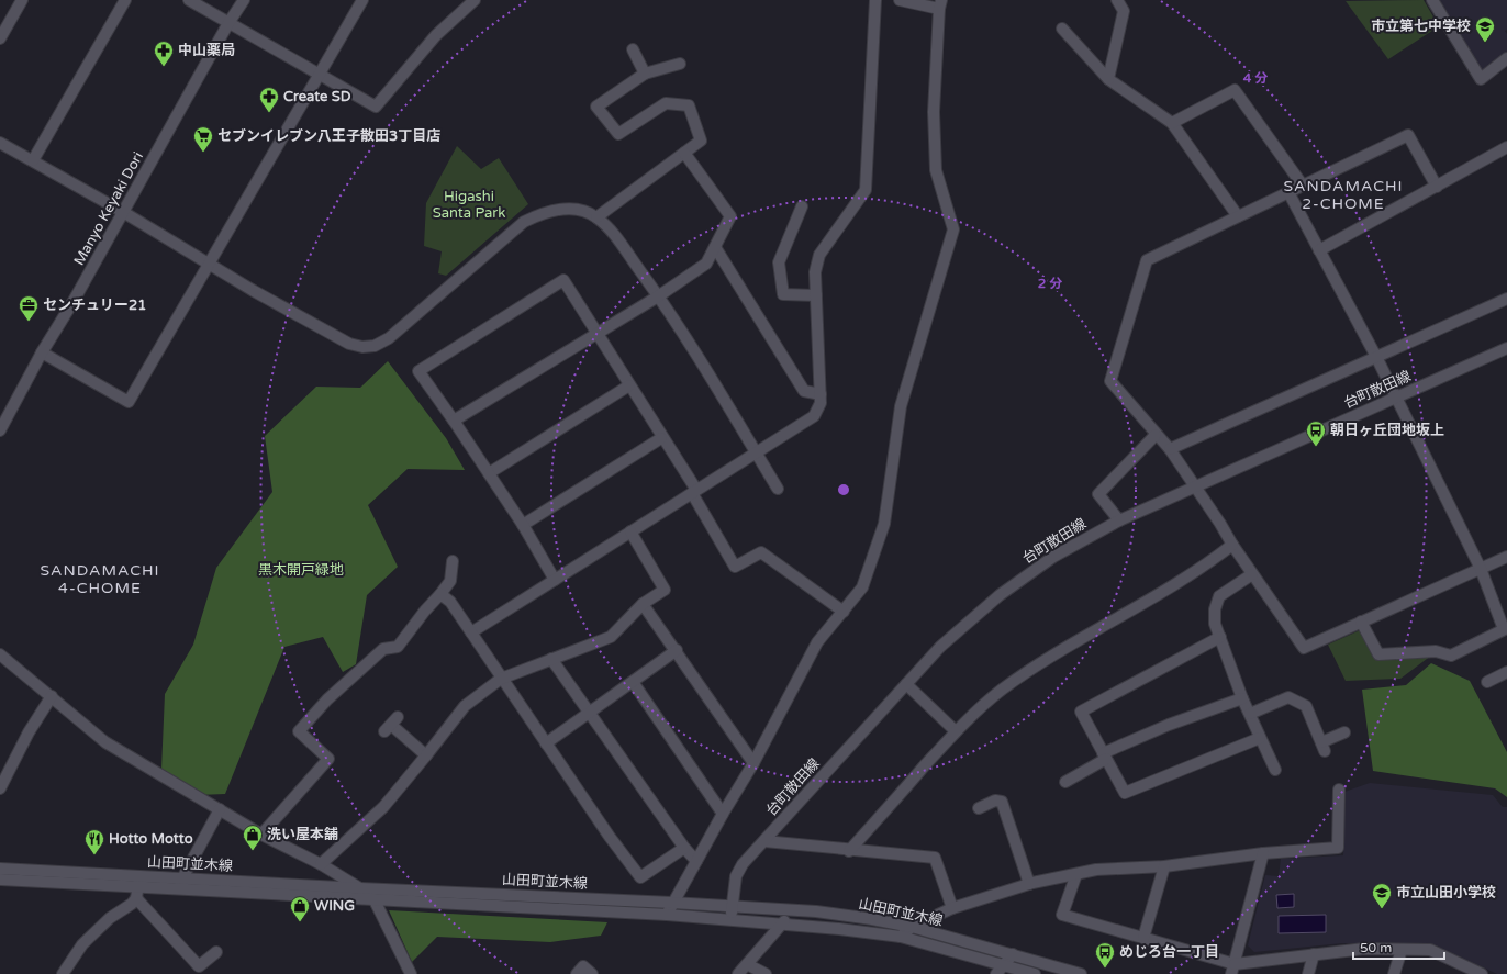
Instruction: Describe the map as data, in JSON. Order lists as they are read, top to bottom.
{
  "streets": {
    "street": ["Manyo Keyaki Dori", "台町散田線", "山田町並木線"]
  },
  "crossings": [
    ["台町散田線", "山田町並木線"]
  ],
  "districts": ["SANDAMACHI 2-CHOME", "SANDAMACHI 4-CHOME"],
  "parks": ["Higashi Santa Park", "黒木開戸緑地"],
  "places": {
    "school or university": ["市立第七中学校", "市立山田小学校"],
    "pharmacy": ["中山薬局", "Create SD"],
    "supermarket": ["セブンイレブン八王子散田3丁目店"],
    "office": ["センチュリー21"],
    "bus stop": ["朝日ヶ丘団地坂上", "めじろ台一丁目"],
    "shop": ["洗い屋本舗", "WING"],
    "restaurant": ["Hotto Motto"]
  },
  "scale_bar": "50 m",
  "rings": ["4 分", "2 分"]
}
